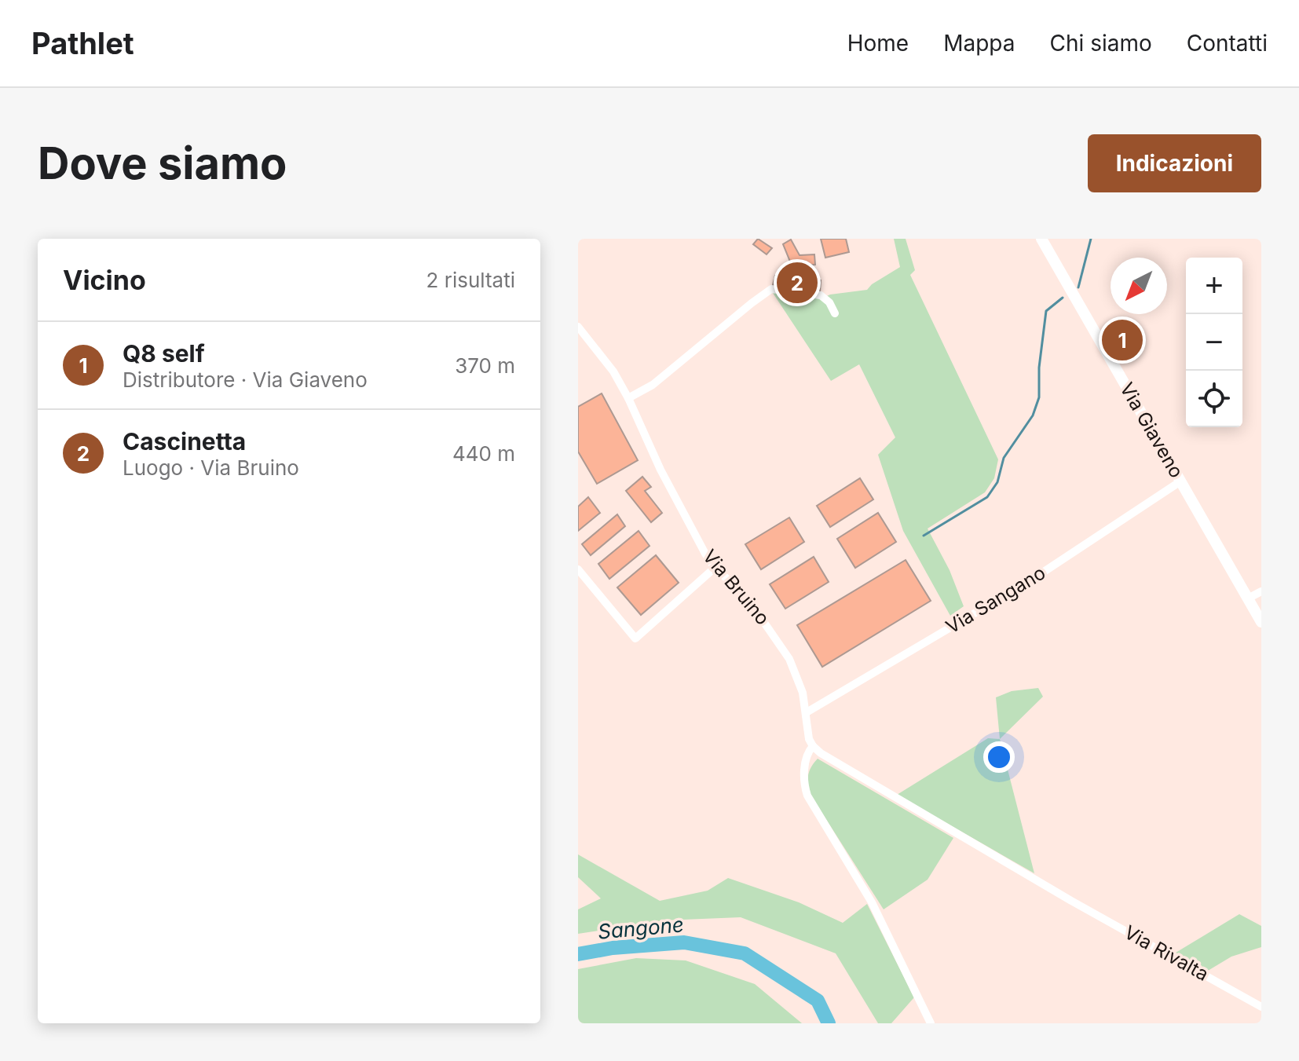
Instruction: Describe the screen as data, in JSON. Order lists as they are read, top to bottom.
{
  "streets": {
    "main road": ["Via Giaveno"],
    "street": ["Via Bruino", "Via Sangano", "Via Rivalta"]
  },
  "crossings": [
    ["Via Giaveno", "Via Sangano"],
    ["Via Bruino", "Via Sangano"],
    ["Via Bruino", "Via Rivalta"]
  ],
  "water": ["Sangone"],
  "north": "bottom left",
  "page": {
    "header": "Pathlet",
    "nav": [
      "Home",
      "Mappa",
      "Chi siamo",
      "Contatti"
    ],
    "buttons": "Indicazioni",
    "title": "Dove siamo",
    "heading": ["Vicino", "2 risultati"],
    "map_buttons": ["+", "−"],
    "pins": ["2", "1"],
    "list": [
      {
        "mark": "1",
        "name": "Q8 self",
        "note": "Distributore · Via Giaveno",
        "value": "370 m"
      },
      {
        "mark": "2",
        "name": "Cascinetta",
        "note": "Luogo · Via Bruino",
        "value": "440 m"
      }
    ]
  }
}
